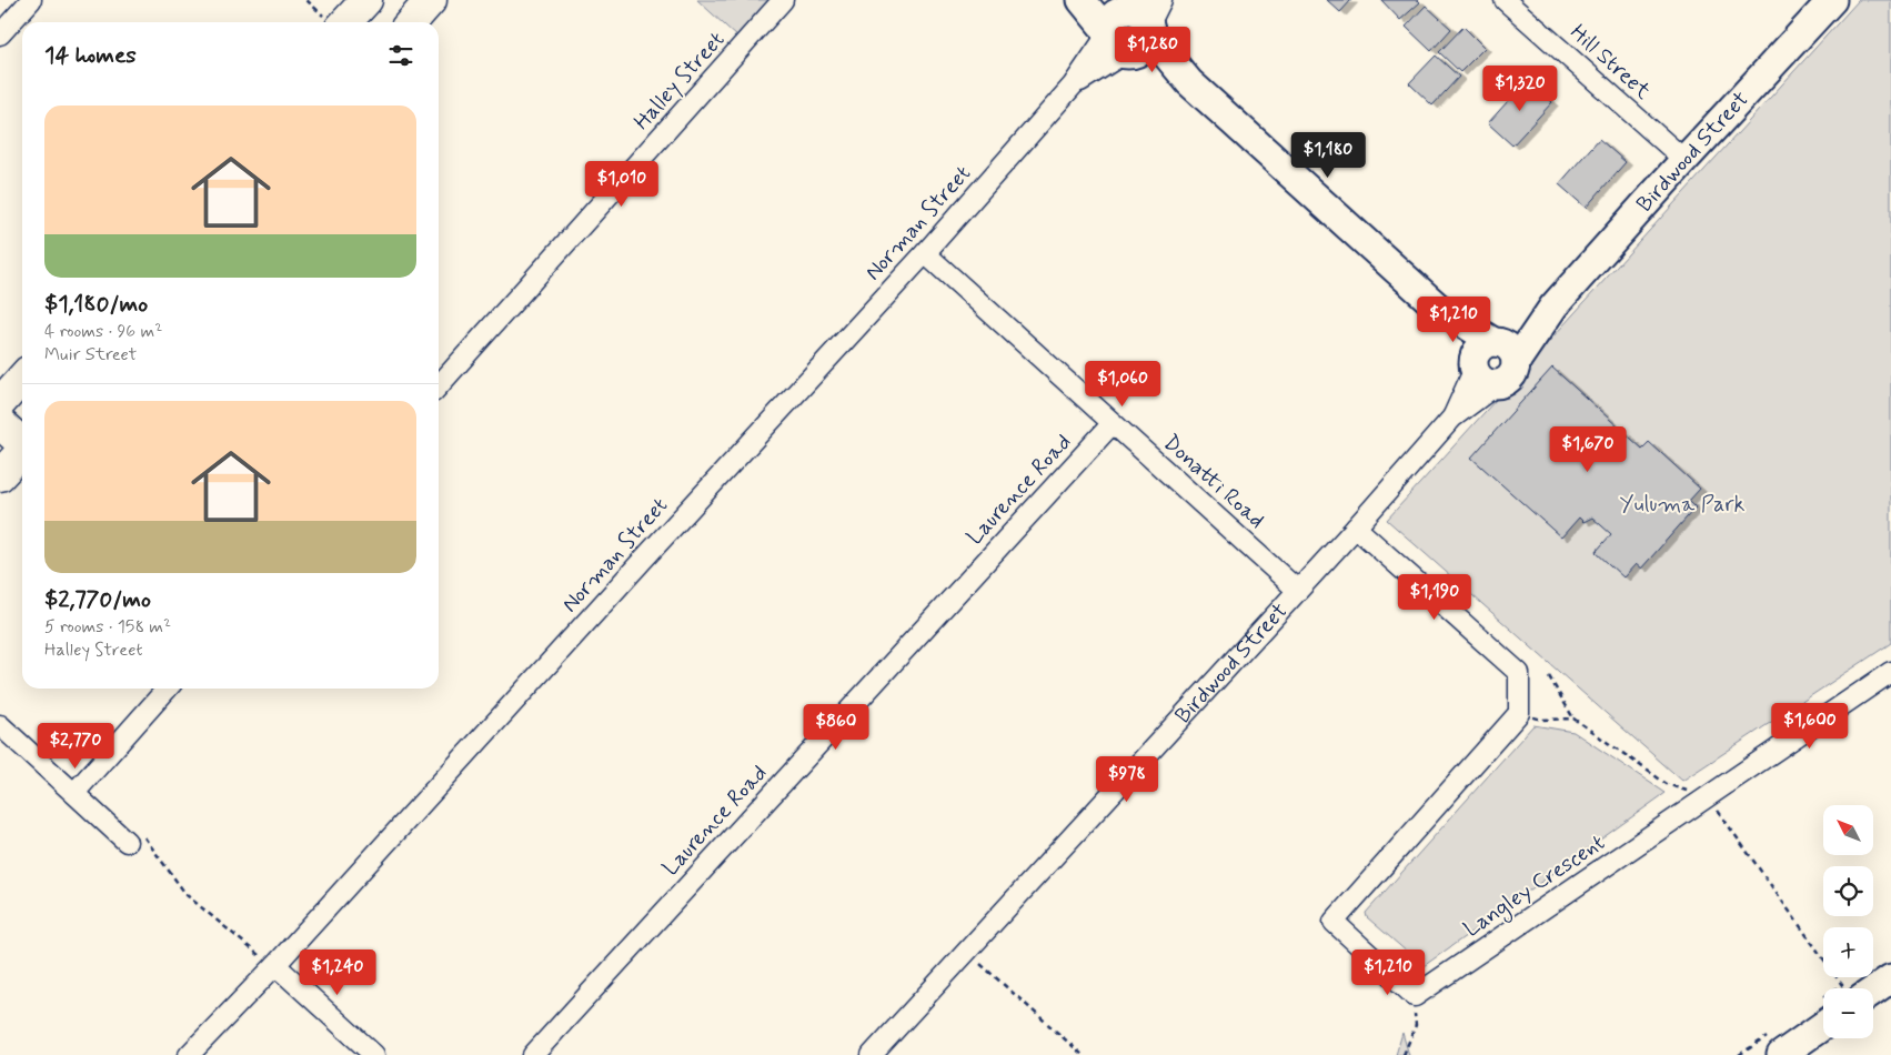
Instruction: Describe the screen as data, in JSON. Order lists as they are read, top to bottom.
{
  "streets": {
    "street": [
      "Hill Street",
      "Halley Street",
      "Birdwood Street",
      "Norman Street",
      "Donatti Road",
      "Laurence Road",
      "Langley Crescent"
    ]
  },
  "crossings": [
    ["Hill Street", "Birdwood Street"],
    ["Birdwood Street", "Donatti Road"],
    ["Norman Street", "Donatti Road"],
    ["Donatti Road", "Laurence Road"]
  ],
  "parks": ["Yuluma Park"],
  "north": "top left",
  "page": {
    "heading": "14 homes",
    "price": [
      "$1,280",
      "$1,320",
      "$1,180",
      "$1,010",
      "$1,210",
      "$1,060",
      "$1,670",
      "$1,190",
      "$1,600",
      "$860",
      "$2,770",
      "$978",
      "$1,240",
      "$1,210"
    ],
    "list": [
      {
        "name": "$1,180/mo",
        "note": "4 rooms · 96 m² · Muir Street"
      },
      {
        "name": "$2,770/mo",
        "note": "5 rooms · 158 m² · Halley Street"
      }
    ],
    "map_buttons": ["+", "−"]
  }
}
